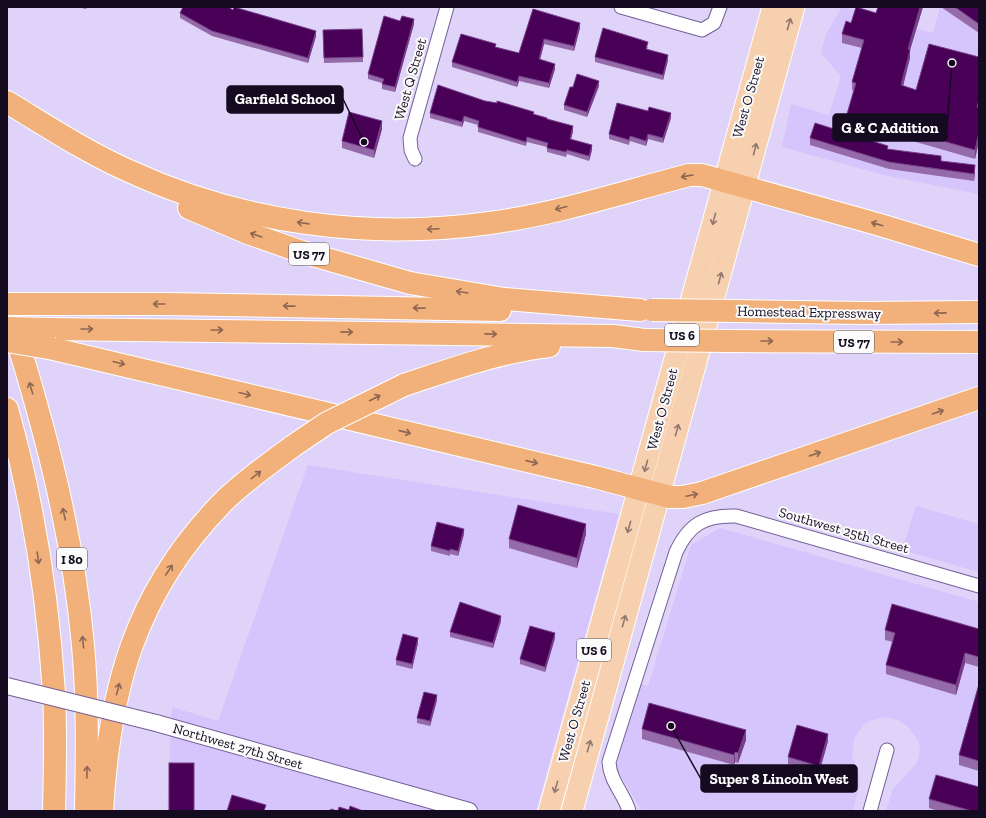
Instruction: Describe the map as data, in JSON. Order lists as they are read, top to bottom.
{
  "streets": {
    "highway": ["US 77", "Homestead Expressway", "I 80"],
    "main road": ["West O Street", "US 6"],
    "street": ["West Q Street", "Southwest 25th Street", "Northwest 27th Street"]
  },
  "crossings": [
    ["US 77", "Homestead Expressway"]
  ],
  "places": ["G & C Addition", "Garfield School", "Super 8 Lincoln West"]
}
